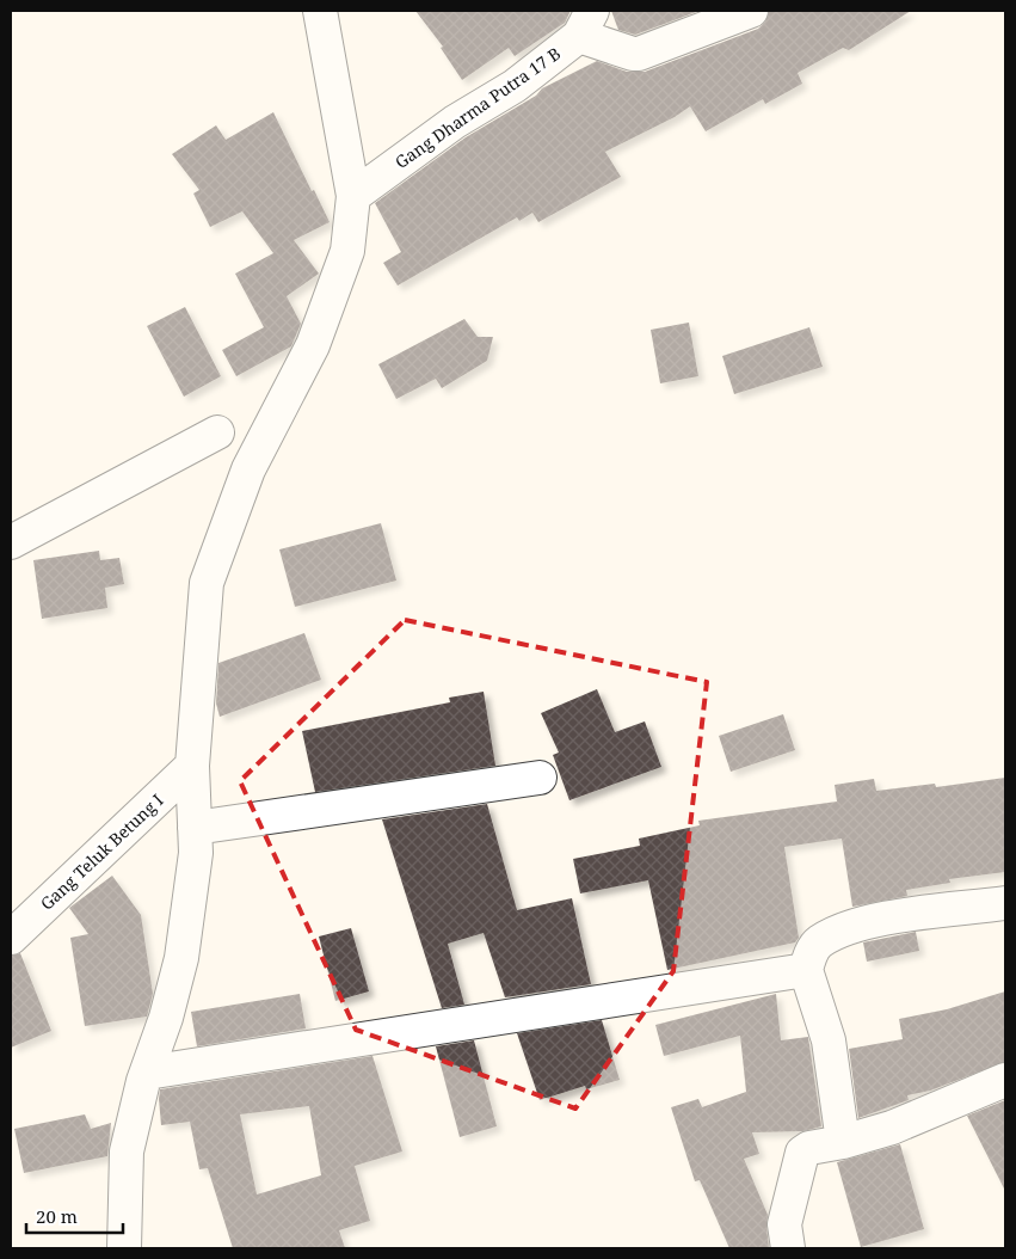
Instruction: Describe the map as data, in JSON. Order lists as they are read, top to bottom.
{
  "streets": {
    "street": ["Gang Dharma Putra 17 B", "Gang Teluk Betung I"]
  },
  "scale_bar": "20 m"
}
